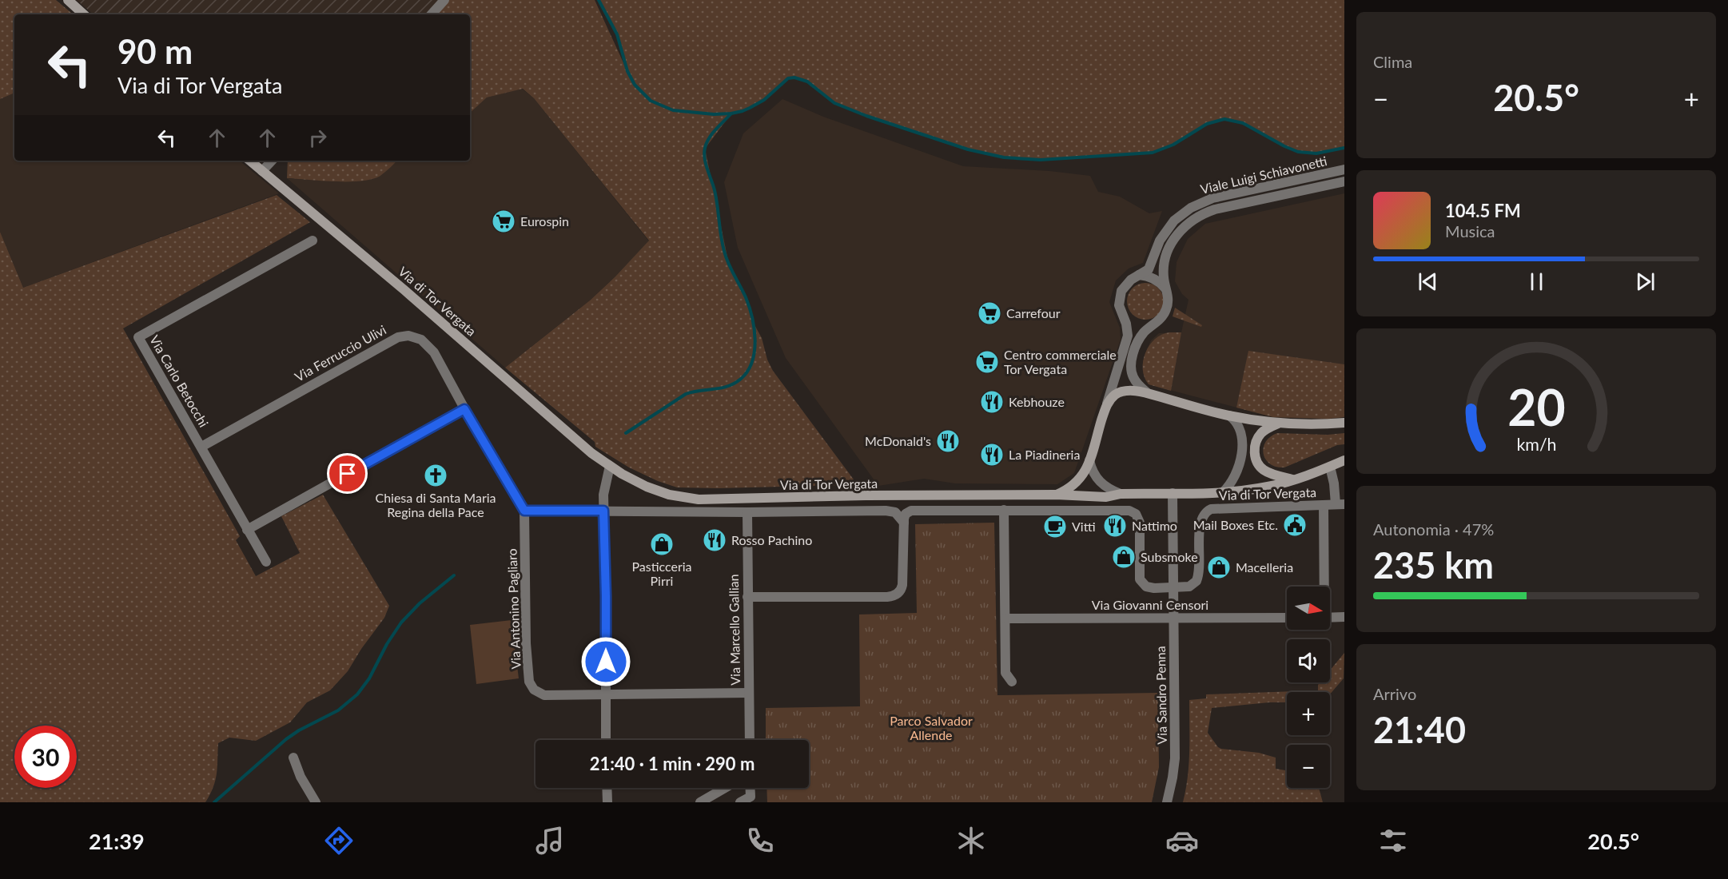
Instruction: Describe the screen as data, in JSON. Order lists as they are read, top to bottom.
{
  "streets": {
    "main road": ["Via di Tor Vergata"],
    "street": [
      "Viale Luigi Schiavonetti",
      "Via Ferruccio Ulivi",
      "Via Carlo Betocchi",
      "Via Giovanni Censori",
      "Via Antonino Pagliaro",
      "Via Marcello Gallian",
      "Via Sandro Penna"
    ]
  },
  "crossings": [
    ["Viale Luigi Schiavonetti", "Via di Tor Vergata"],
    ["Viale Luigi Schiavonetti", "Via Sandro Penna"],
    ["Via di Tor Vergata", "Via Ferruccio Ulivi"],
    ["Via di Tor Vergata", "Via Antonino Pagliaro"],
    ["Via di Tor Vergata", "Via Marcello Gallian"],
    ["Via di Tor Vergata", "Via Sandro Penna"],
    ["Via Ferruccio Ulivi", "Via Carlo Betocchi"],
    ["Via Ferruccio Ulivi", "Via Antonino Pagliaro"],
    ["Via Giovanni Censori", "Via Sandro Penna"],
    ["Via Antonino Pagliaro", "Via Marcello Gallian"]
  ],
  "parks": ["Parco Salvador Allende"],
  "places": {
    "supermarket": ["Eurospin", "Carrefour", "Centro commerciale Tor Vergata"],
    "restaurant": [
      "Kebhouze",
      "McDonald's",
      "La Piadineria",
      "Nattimo",
      "Rosso Pachino"
    ],
    "church": ["Chiesa di Santa Maria Regina della Pace"],
    "public building": ["Mail Boxes Etc."],
    "cafe": ["Vitti"],
    "shop": ["Pasticceria Pirri", "Subsmoke", "Macelleria"]
  },
  "north": "right",
  "page": {
    "tile": [
      "Clima",
      ["Autonomia · 47%", "235 km"],
      ["Arrivo", "21:40"]
    ],
    "turn": ["90 m", "Via di Tor Vergata"],
    "heat": ["−", "20.5°", "+"],
    "song": ["104.5 FM", "Musica"],
    "map_buttons": ["+", "−"],
    "limit": "30",
    "trip": "21:40 · 1 min · 290 m",
    "tabs": ["21:39", "20.5°"],
    "gauge": ["20", "km/h"]
  }
}
